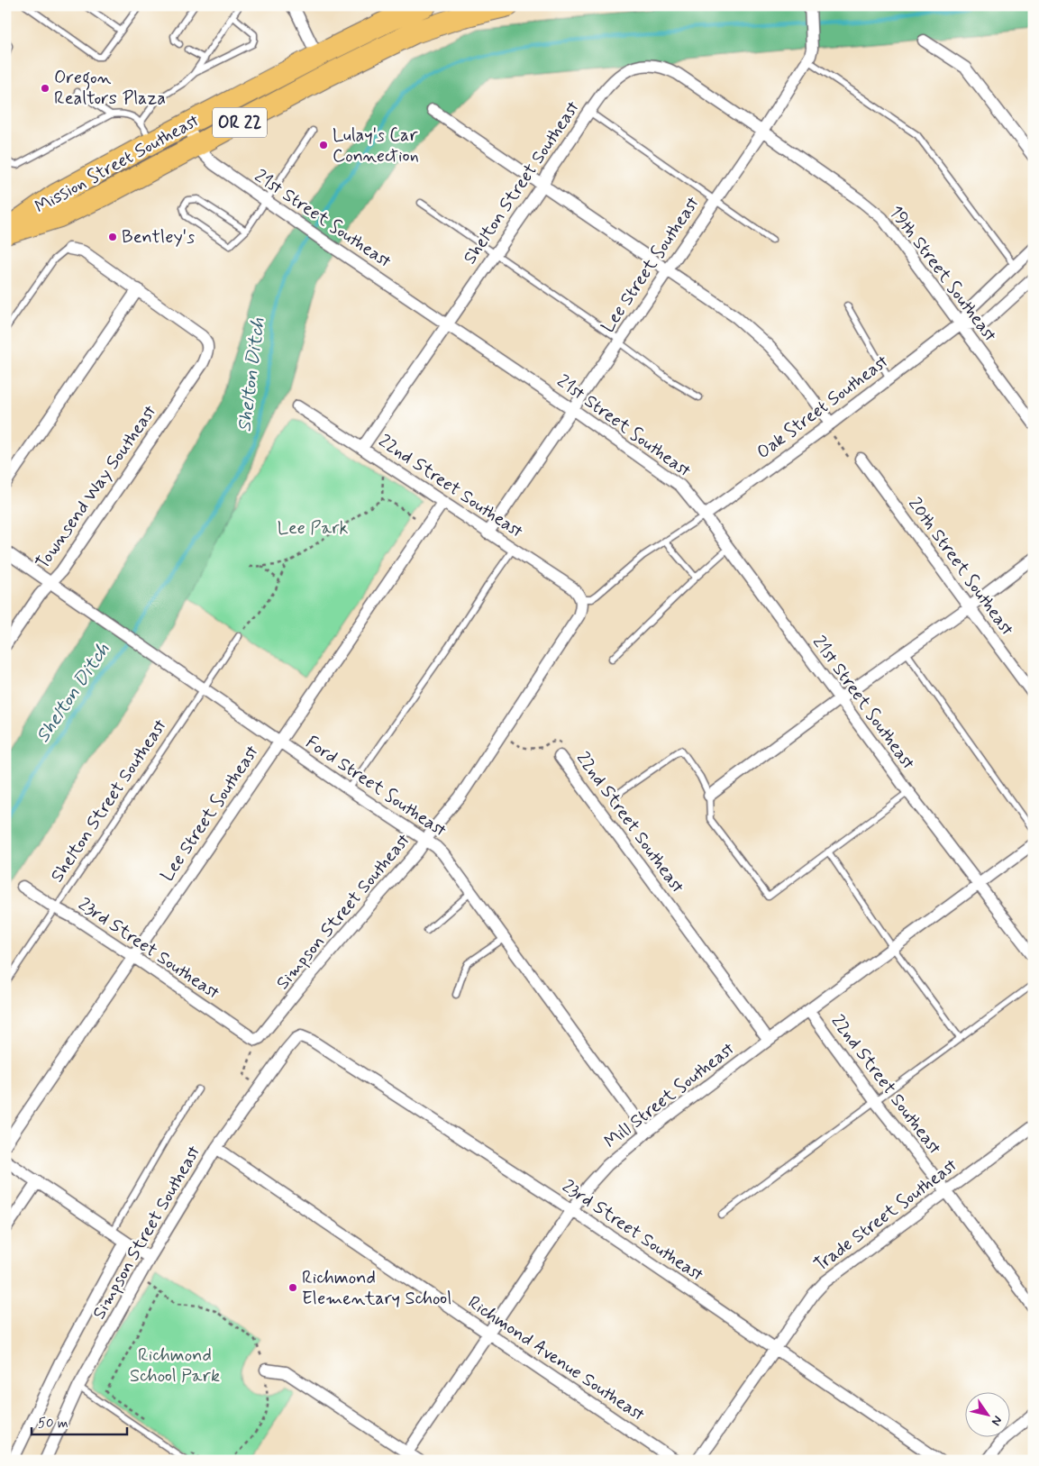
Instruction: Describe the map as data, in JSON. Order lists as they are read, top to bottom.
{
  "streets": {
    "highway": ["OR 22", "Mission Street Southeast"],
    "street": [
      "Shelton Street Southeast",
      "21st Street Southeast",
      "Lee Street Southeast",
      "19th Street Southeast",
      "Oak Street Southeast",
      "22nd Street Southeast",
      "Townsend Way Southeast",
      "20th Street Southeast",
      "Ford Street Southeast",
      "Simpson Street Southeast",
      "23rd Street Southeast",
      "Mill Street Southeast",
      "Trade Street Southeast",
      "Richmond Avenue Southeast"
    ]
  },
  "crossings": [
    ["Mission Street Southeast", "21st Street Southeast"],
    ["Shelton Street Southeast", "21st Street Southeast"],
    ["Shelton Street Southeast", "Lee Street Southeast"],
    ["Shelton Street Southeast", "19th Street Southeast"],
    ["Shelton Street Southeast", "22nd Street Southeast"],
    ["Shelton Street Southeast", "Ford Street Southeast"],
    ["Shelton Street Southeast", "23rd Street Southeast"],
    ["21st Street Southeast", "Lee Street Southeast"],
    ["21st Street Southeast", "Oak Street Southeast"],
    ["21st Street Southeast", "Mill Street Southeast"],
    ["Lee Street Southeast", "19th Street Southeast"],
    ["Lee Street Southeast", "22nd Street Southeast"],
    ["Lee Street Southeast", "Ford Street Southeast"],
    ["Lee Street Southeast", "23rd Street Southeast"],
    ["19th Street Southeast", "Oak Street Southeast"],
    ["22nd Street Southeast", "Simpson Street Southeast"],
    ["22nd Street Southeast", "Mill Street Southeast"],
    ["22nd Street Southeast", "Trade Street Southeast"],
    ["Townsend Way Southeast", "Ford Street Southeast"],
    ["Ford Street Southeast", "Simpson Street Southeast"],
    ["Ford Street Southeast", "Mill Street Southeast"],
    ["Simpson Street Southeast", "23rd Street Southeast"],
    ["Simpson Street Southeast", "Richmond Avenue Southeast"],
    ["23rd Street Southeast", "Mill Street Southeast"],
    ["23rd Street Southeast", "Trade Street Southeast"],
    ["Mill Street Southeast", "Richmond Avenue Southeast"]
  ],
  "water": ["Shelton Ditch"],
  "parks": ["Lee Park", "Richmond School Park"],
  "places": [
    "Oregon Realtors Plaza",
    "Lulay's Car Connection",
    "Bentley's",
    "Richmond Elementary School"
  ],
  "scale_bar": "50 m",
  "north": "bottom right"
}
